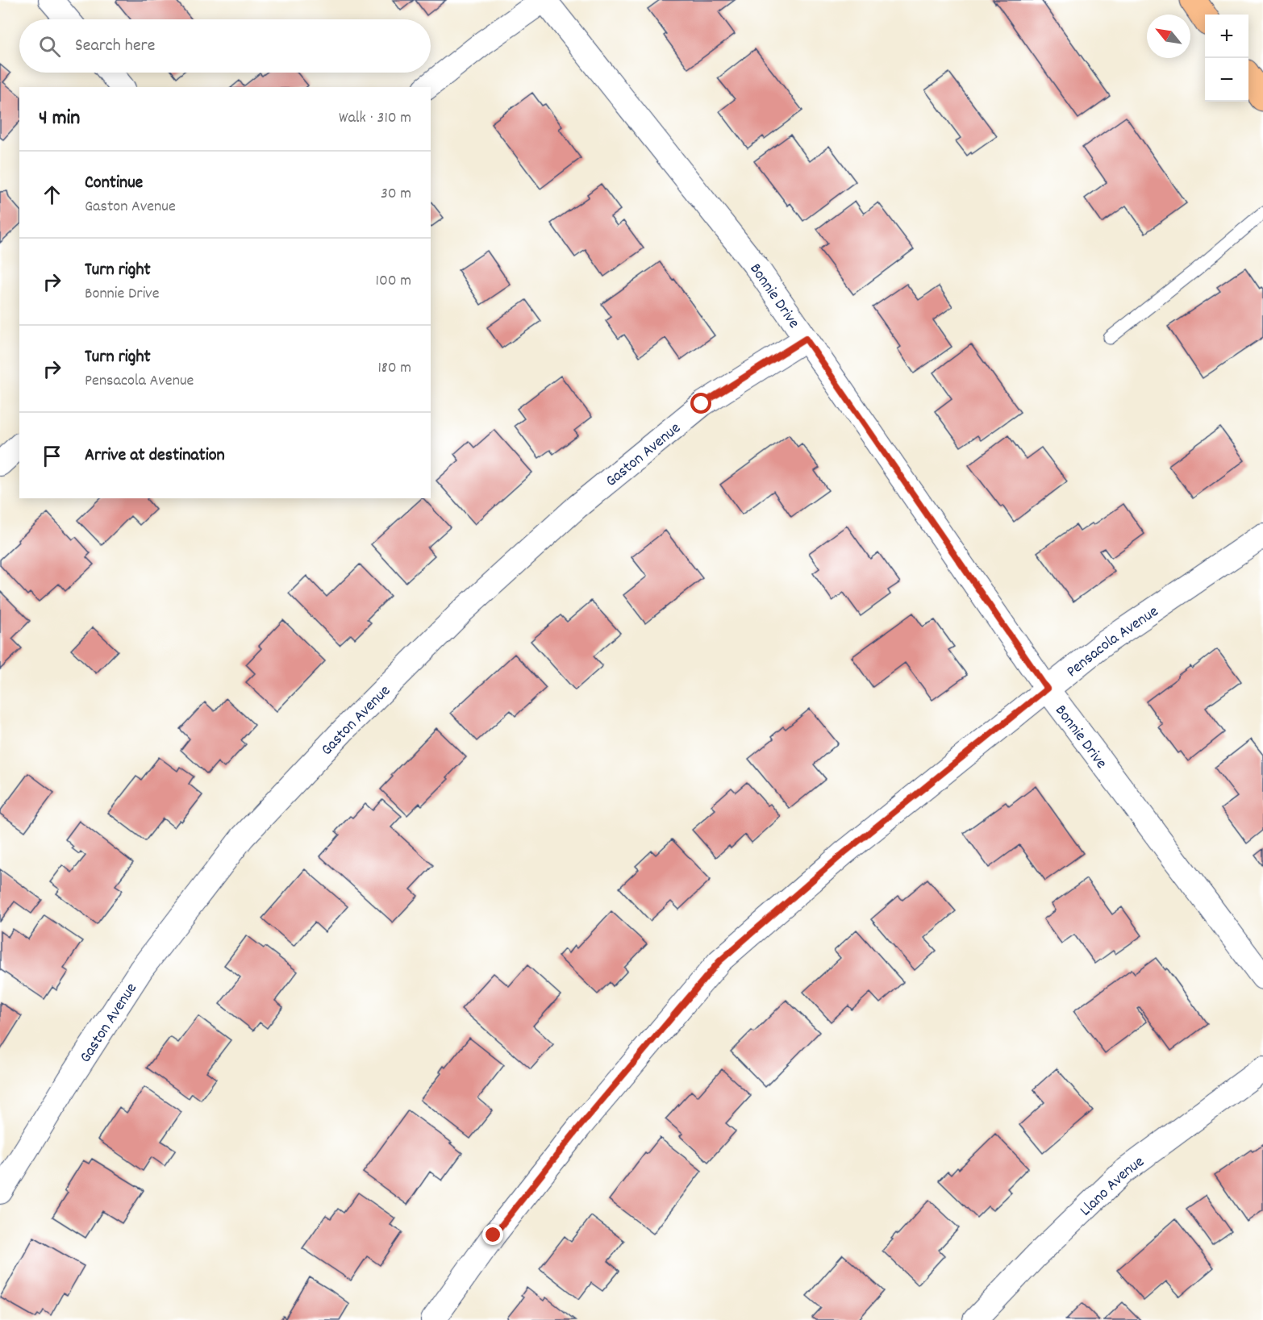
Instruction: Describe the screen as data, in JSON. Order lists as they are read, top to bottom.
{
  "streets": {
    "street": [
      "Bonnie Drive",
      "Gaston Avenue",
      "Pensacola Avenue",
      "Llano Avenue"
    ]
  },
  "crossings": [
    ["Bonnie Drive", "Gaston Avenue"],
    ["Bonnie Drive", "Pensacola Avenue"]
  ],
  "north": "top left",
  "page": {
    "map_buttons": ["+", "−"],
    "search": "Search here",
    "heading": ["4 min", "Walk · 310 m"],
    "list": [
      ["Continue", "Gaston Avenue", "30 m"],
      ["Turn right", "Bonnie Drive", "100 m"],
      ["Turn right", "Pensacola Avenue", "180 m"],
      "Arrive at destination"
    ]
  }
}
